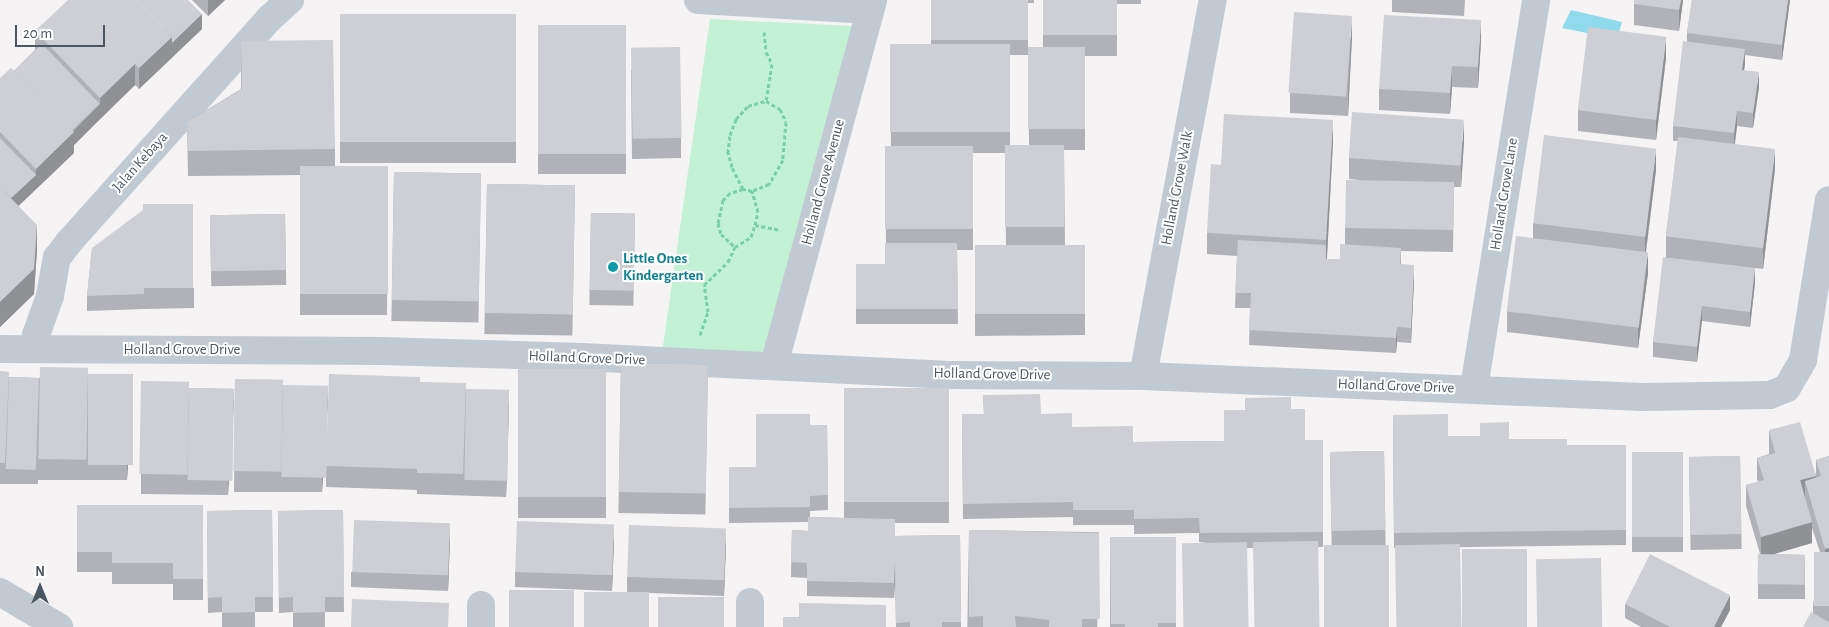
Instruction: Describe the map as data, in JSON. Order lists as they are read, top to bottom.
{
  "streets": {
    "street": [
      "Jalan Kebaya",
      "Holland Grove Avenue",
      "Holland Grove Walk",
      "Holland Grove Lane",
      "Holland Grove Drive"
    ]
  },
  "crossings": [
    ["Jalan Kebaya", "Holland Grove Drive"],
    ["Holland Grove Avenue", "Holland Grove Drive"],
    ["Holland Grove Walk", "Holland Grove Drive"],
    ["Holland Grove Lane", "Holland Grove Drive"]
  ],
  "places": ["Little Ones Kindergarten"],
  "scale_bar": "20 m",
  "north": "top"
}
